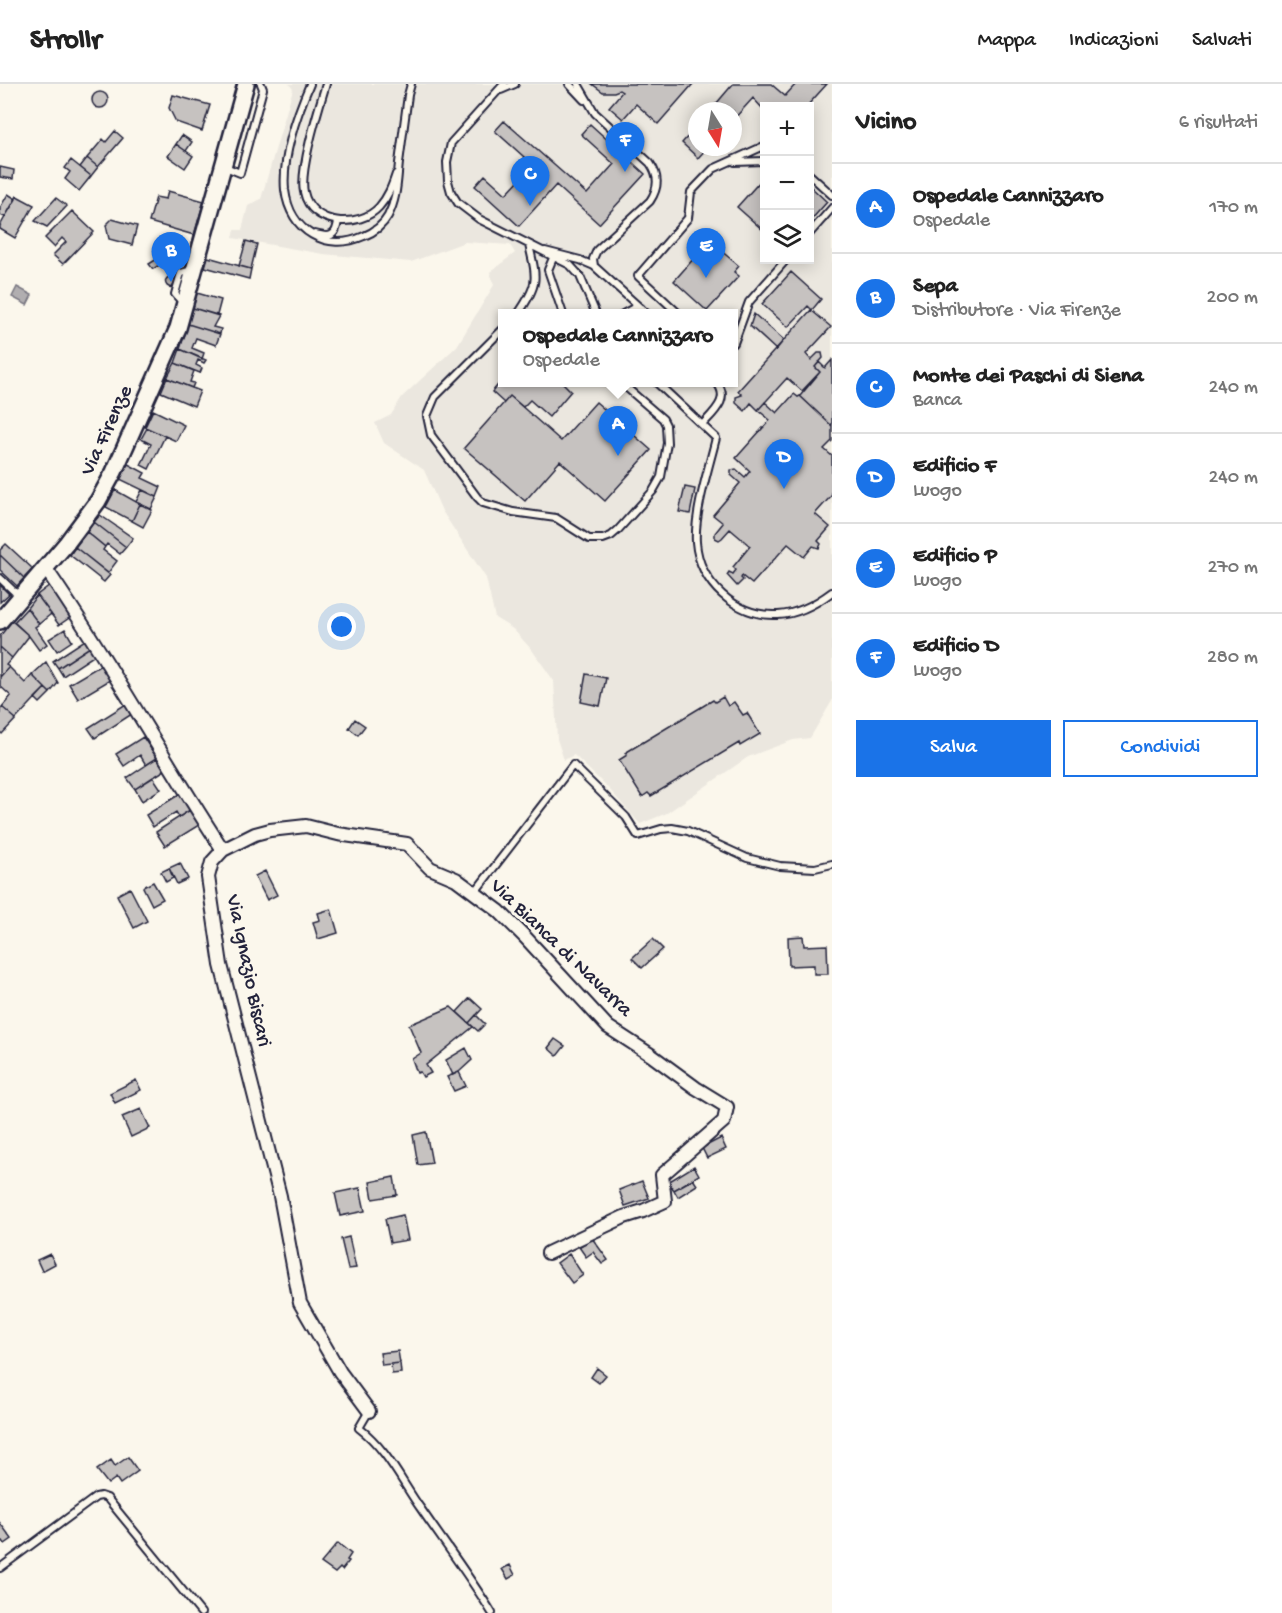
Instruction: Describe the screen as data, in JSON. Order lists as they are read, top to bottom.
{
  "streets": {
    "street": ["Via Firenze", "Via Bianca di Navarra", "Via Ignazio Biscari"]
  },
  "crossings": [
    ["Via Bianca di Navarra", "Via Ignazio Biscari"]
  ],
  "north": "bottom",
  "page": {
    "header": "Strollr",
    "nav": ["Mappa", "Indicazioni", "Salvati"],
    "heading": ["Vicino", "6 risultati"],
    "map_buttons": ["+", "−"],
    "pins": [
      "F",
      "C",
      "E",
      "B",
      "A",
      "D"
    ],
    "list": [
      {
        "mark": "A",
        "name": "Ospedale Cannizzaro",
        "note": "Ospedale",
        "value": "170 m"
      },
      {
        "mark": "B",
        "name": "Sepa",
        "note": "Distributore · Via Firenze",
        "value": "200 m"
      },
      {
        "mark": "C",
        "name": "Monte dei Paschi di Siena",
        "note": "Banca",
        "value": "240 m"
      },
      {
        "mark": "D",
        "name": "Edificio F",
        "note": "Luogo",
        "value": "240 m"
      },
      {
        "mark": "E",
        "name": "Edificio P",
        "note": "Luogo",
        "value": "270 m"
      },
      {
        "mark": "F",
        "name": "Edificio D",
        "note": "Luogo",
        "value": "280 m"
      }
    ],
    "popup": ["Ospedale Cannizzaro", "Ospedale"],
    "buttons": ["Salva", "Condividi"]
  }
}
